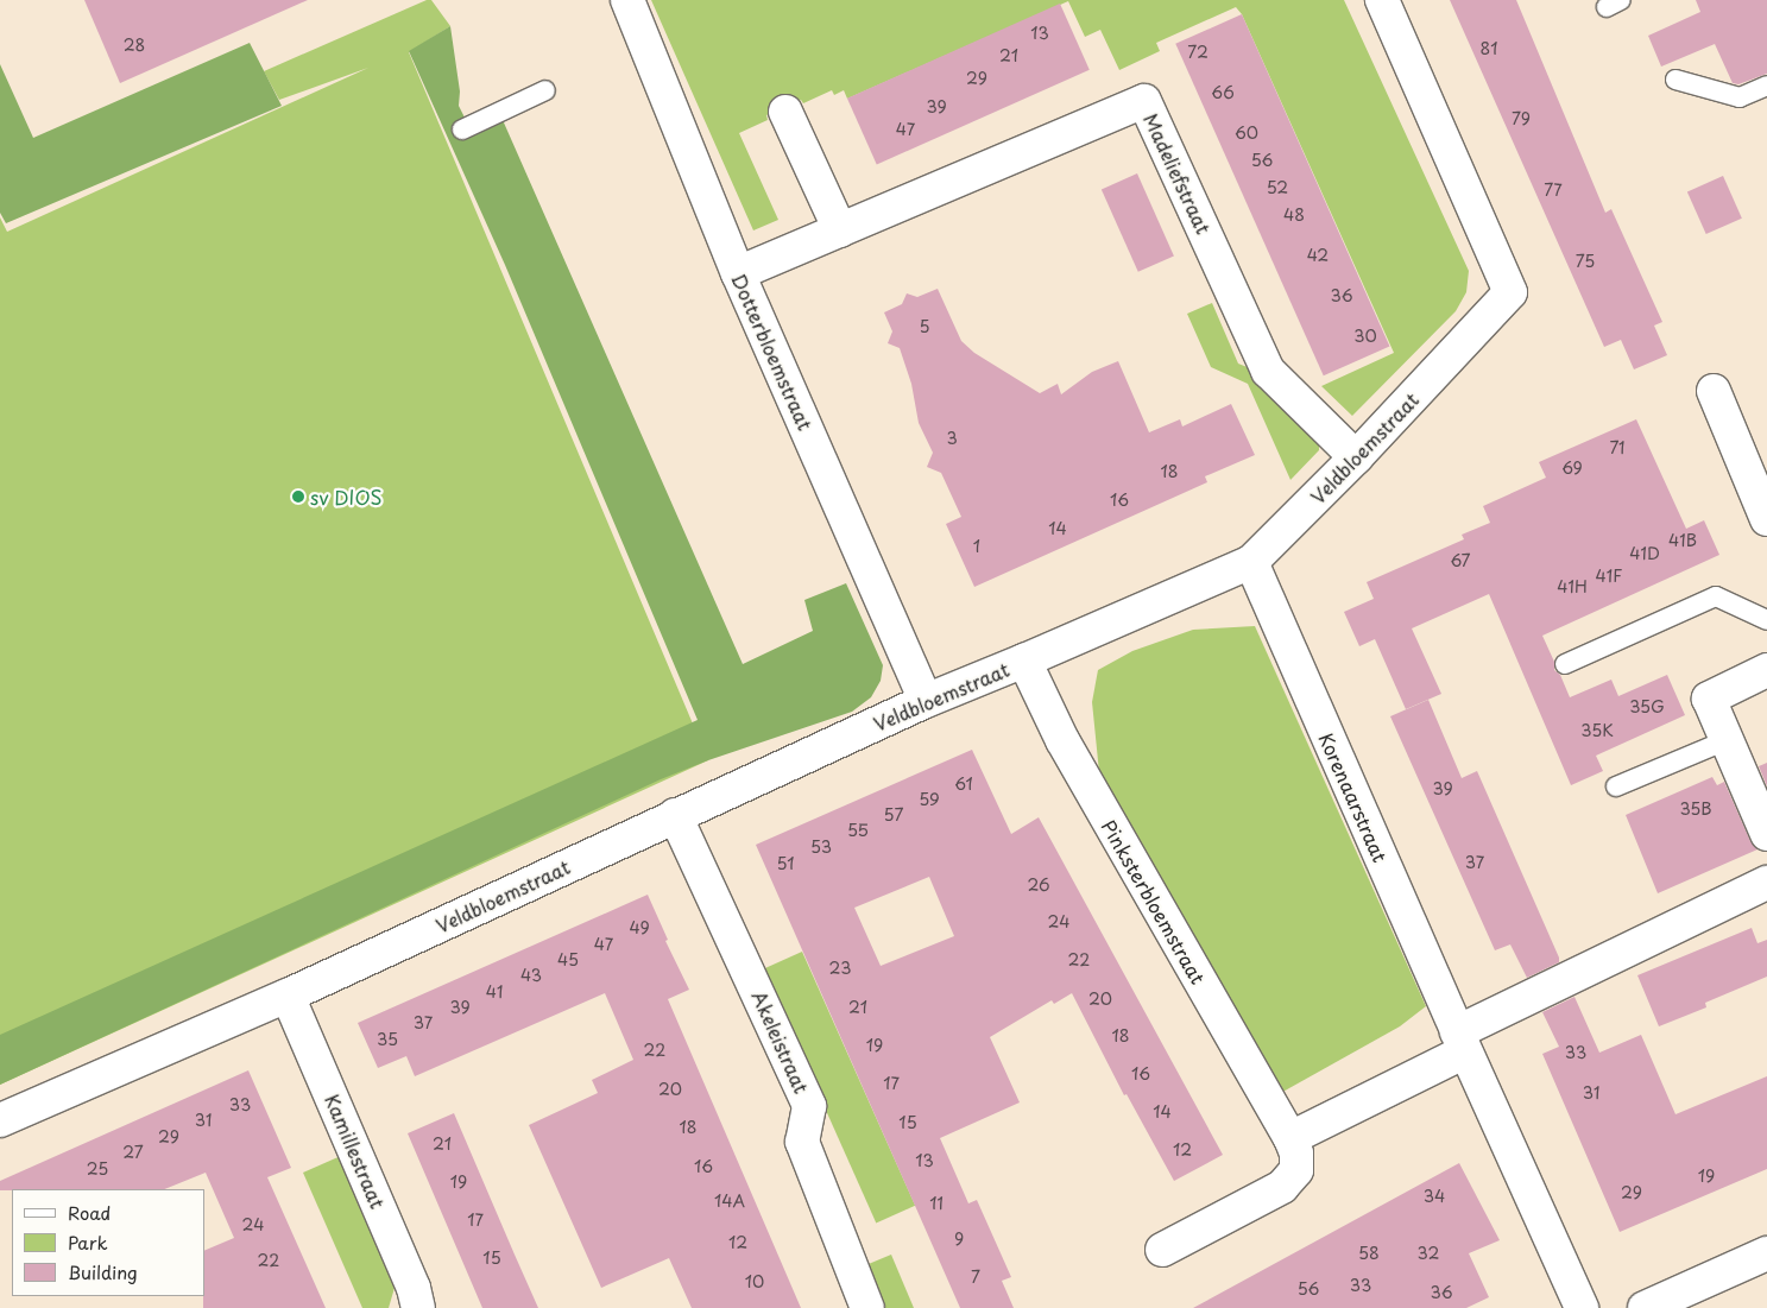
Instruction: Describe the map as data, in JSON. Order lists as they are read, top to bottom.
{
  "streets": {
    "street": [
      "Madeliefstraat",
      "Dotterbloemstraat",
      "Veldbloemstraat",
      "Korenaarstraat",
      "Pinksterbloemstraat",
      "Akeleistraat",
      "Kamillestraat"
    ]
  },
  "crossings": [
    ["Madeliefstraat", "Dotterbloemstraat"],
    ["Madeliefstraat", "Veldbloemstraat"],
    ["Dotterbloemstraat", "Veldbloemstraat"],
    ["Veldbloemstraat", "Korenaarstraat"],
    ["Veldbloemstraat", "Pinksterbloemstraat"],
    ["Veldbloemstraat", "Akeleistraat"],
    ["Veldbloemstraat", "Kamillestraat"]
  ],
  "places": ["sv DIOS"],
  "house_numbers": [
    "13",
    "28",
    "81",
    "72",
    "21",
    "29",
    "66",
    "39",
    "79",
    "47",
    "60",
    "56",
    "52",
    "77",
    "48",
    "42",
    "75",
    "36",
    "5",
    "30",
    "3",
    "71",
    "69",
    "18",
    "16",
    "14",
    "41B",
    "1",
    "41D",
    "67",
    "41F",
    "41H",
    "35G",
    "35K",
    "61",
    "39",
    "59",
    "35B",
    "57",
    "55",
    "53",
    "37",
    "51",
    "26",
    "24",
    "49",
    "47",
    "45",
    "22",
    "23",
    "43",
    "41",
    "20",
    "39",
    "21",
    "37",
    "18",
    "35",
    "19",
    "22",
    "33",
    "16",
    "17",
    "20",
    "31",
    "33",
    "14",
    "31",
    "15",
    "18",
    "29",
    "21",
    "12",
    "27",
    "13",
    "16",
    "25",
    "19",
    "19",
    "29",
    "34",
    "14A",
    "11",
    "17",
    "24",
    "9",
    "12",
    "58",
    "32",
    "15",
    "22",
    "7",
    "10",
    "33",
    "56",
    "36"
  ],
  "legend": ["Road", "Park", "Building"]
}
